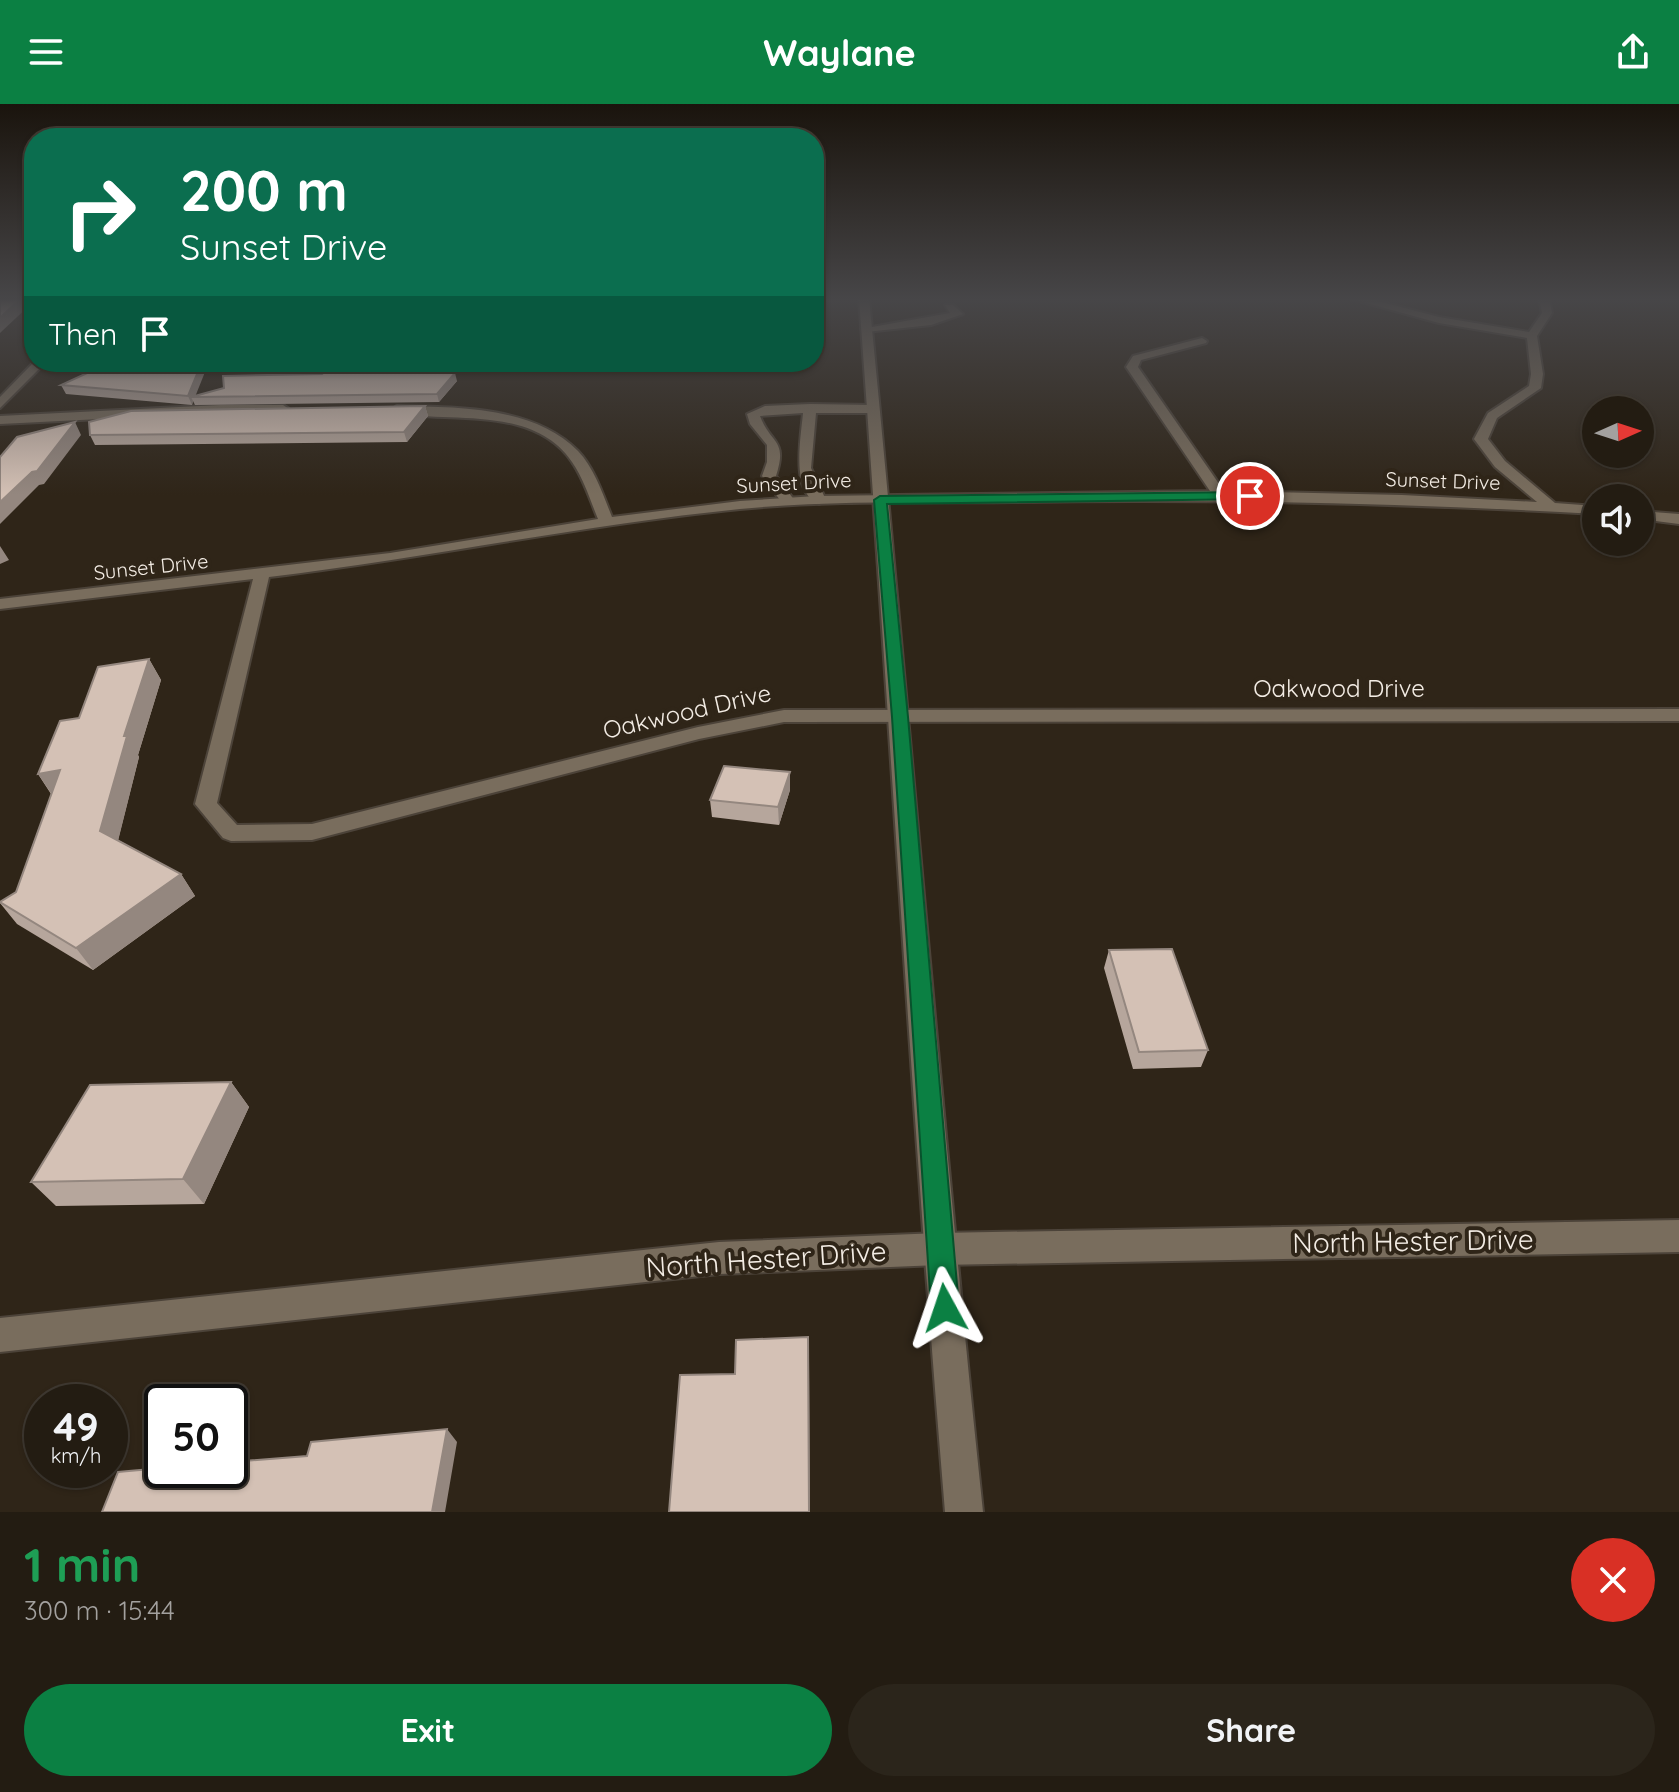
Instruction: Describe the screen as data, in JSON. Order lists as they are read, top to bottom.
{
  "streets": {
    "street": ["Sunset Drive", "Oakwood Drive", "North Hester Drive"]
  },
  "crossings": [
    ["Sunset Drive", "Oakwood Drive"]
  ],
  "north": "right",
  "page": {
    "header": "Waylane",
    "turn": ["200 m", "Sunset Drive"],
    "then": "Then",
    "speed": "49 km/h",
    "limit": "50",
    "heading": ["1 min", "300 m · 15:44"],
    "buttons": ["Exit", "Share"]
  }
}
